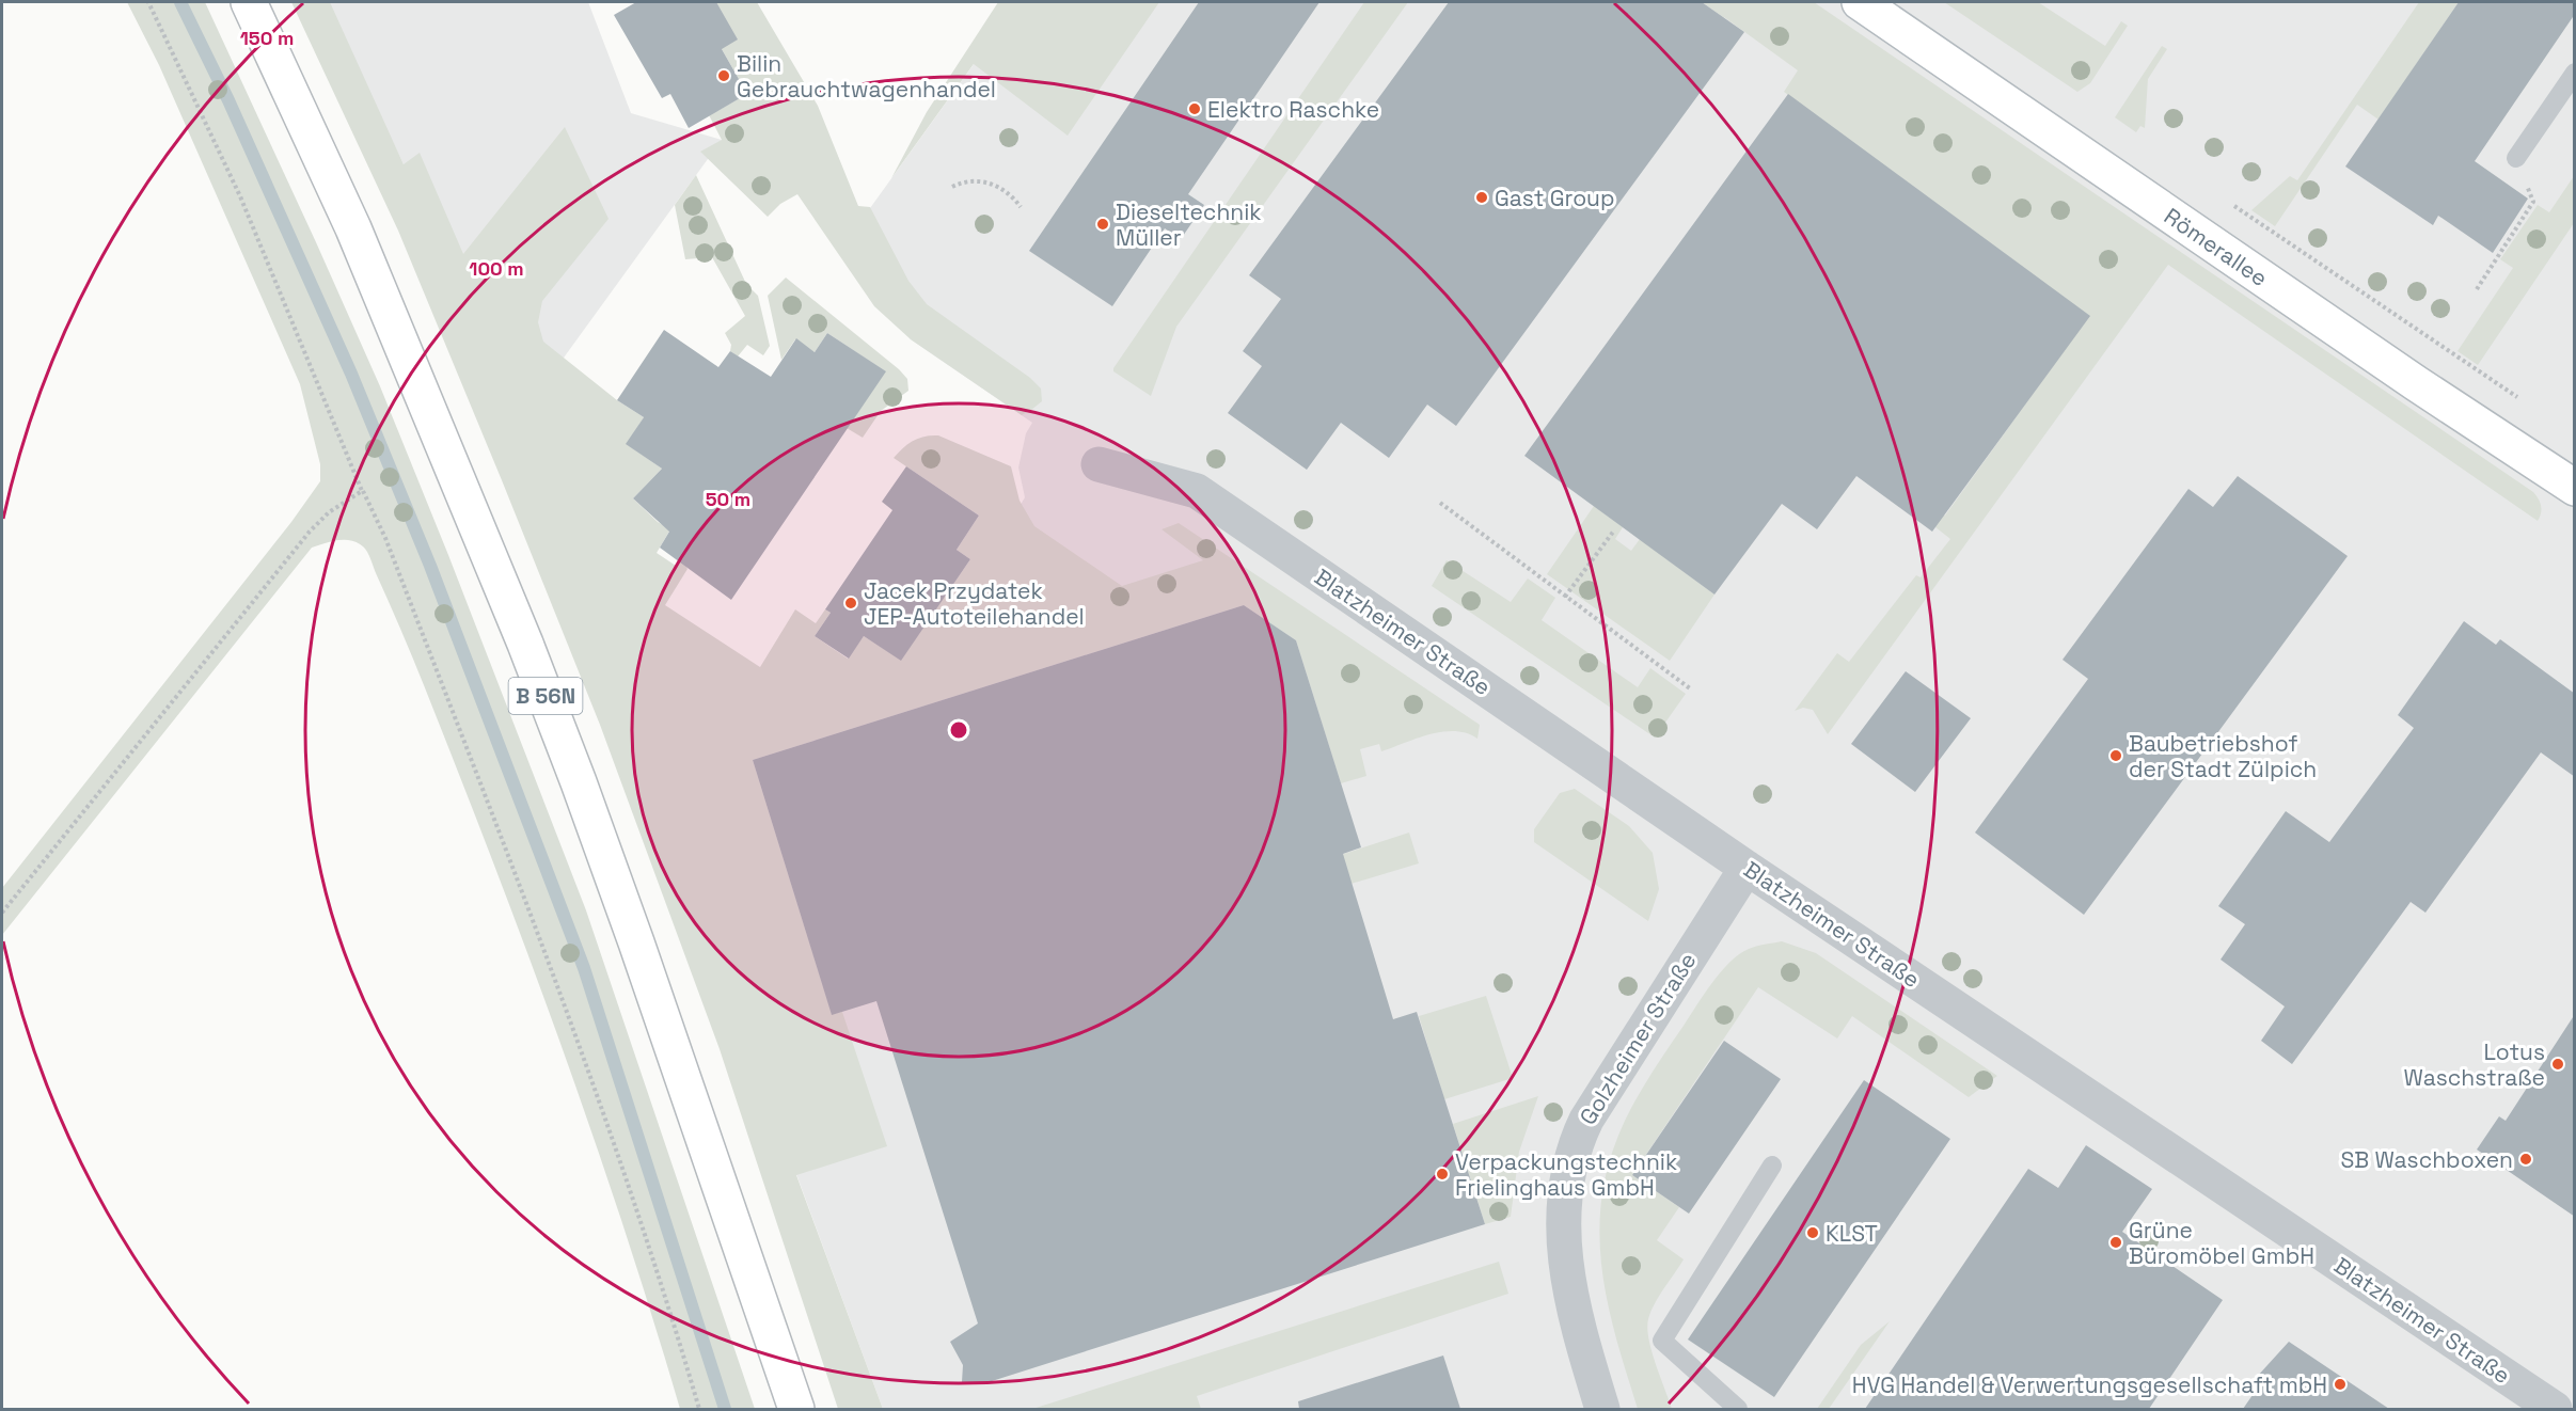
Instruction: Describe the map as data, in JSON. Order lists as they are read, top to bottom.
{
  "streets": {
    "main road": ["Römerallee", "B 56N"],
    "street": ["Blatzheimer Straße", "Golzheimer Straße"]
  },
  "crossings": [
    ["Blatzheimer Straße", "Golzheimer Straße"]
  ],
  "places": [
    "Bilin Gebrauchtwagenhandel",
    "Elektro Raschke",
    "Gast Group",
    "Dieseltechnik Müller",
    "Jacek Przydatek JEP-Autoteilehandel",
    "Baubetriebshof der Stadt Zülpich",
    "Lotus Waschstraße",
    "SB Waschboxen",
    "Verpackungstechnik Frielinghaus GmbH",
    "KLST",
    "Grüne Büromöbel GmbH",
    "HVG Handel & Verwertungsgesellschaft mbH"
  ],
  "rings": ["150 m", "100 m", "50 m"]
}
